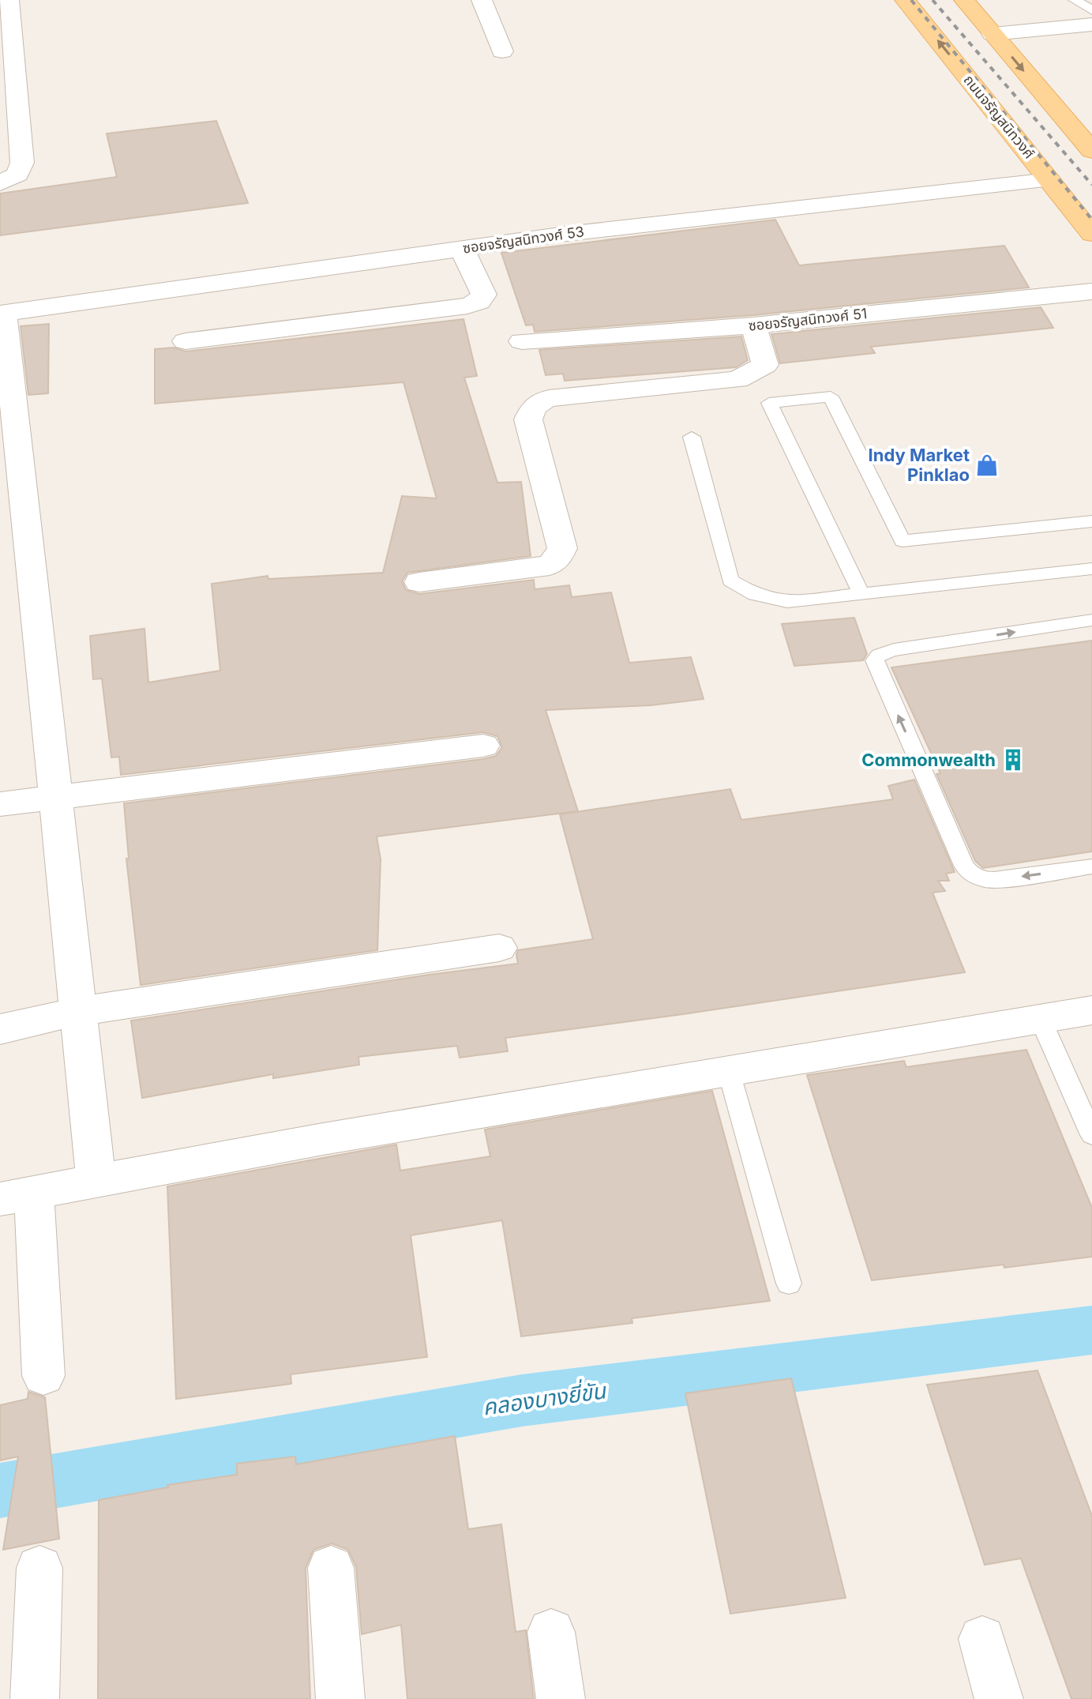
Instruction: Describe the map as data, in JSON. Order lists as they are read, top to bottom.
{
  "streets": {
    "main road": ["ถนนจรัญสนิทวงศ์"],
    "street": ["ซอยจรัญสนิทวงศ์ 53", "ซอยจรัญสนิทวงศ์ 51"]
  },
  "crossings": [
    ["ถนนจรัญสนิทวงศ์", "ซอยจรัญสนิทวงศ์ 53"]
  ],
  "water": ["คลองบางยี่ขัน"],
  "places": {
    "shop": ["Indy Market Pinklao"],
    "building": ["Commonwealth"]
  }
}
